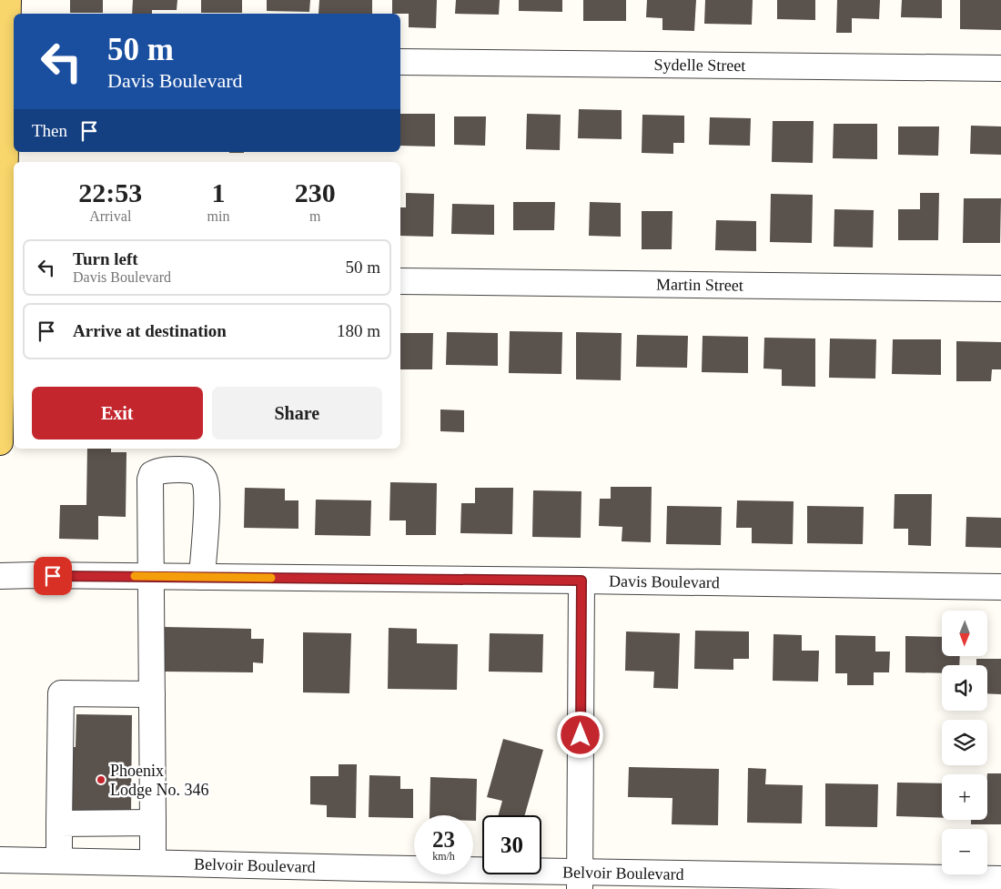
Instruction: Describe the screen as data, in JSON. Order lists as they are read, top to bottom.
{
  "streets": {
    "street": [
      "Sydelle Street",
      "Martin Street",
      "Davis Boulevard",
      "Belvoir Boulevard"
    ]
  },
  "places": ["Phoenix Lodge No. 346"],
  "north": "bottom",
  "page": {
    "turn": ["50 m", "Davis Boulevard"],
    "then": "Then",
    "eta": [
      "22:53",
      "Arrival",
      "1",
      "min",
      "230",
      "m"
    ],
    "list": [
      {
        "name": "Turn left",
        "note": "Davis Boulevard",
        "value": "50 m"
      },
      {
        "name": "Arrive at destination",
        "value": "180 m"
      }
    ],
    "buttons": ["Exit", "Share"],
    "map_buttons": ["+", "−"],
    "speed": "23 km/h",
    "limit": "30"
  }
}
